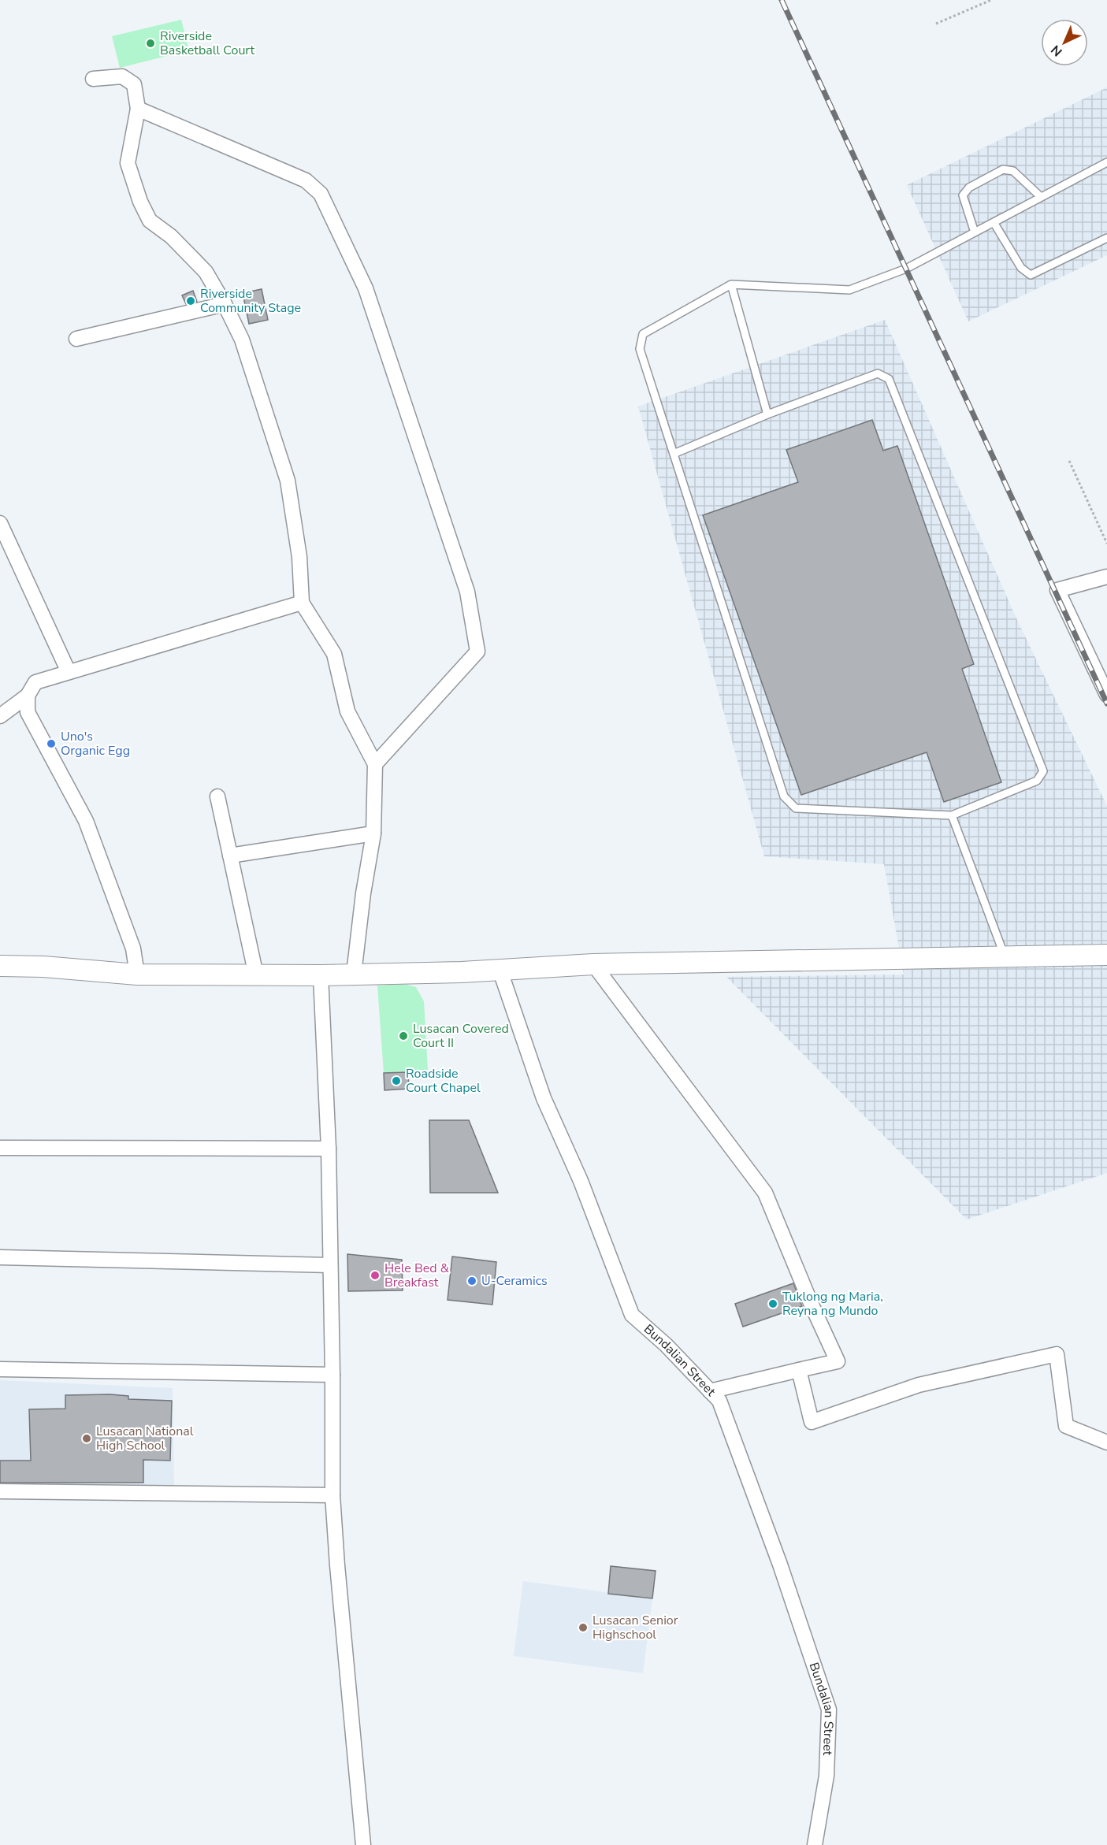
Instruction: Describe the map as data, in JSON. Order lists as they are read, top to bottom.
{
  "streets": {
    "street": ["Bundalian Street"]
  },
  "places": [
    "Riverside Basketball Court",
    "Riverside Community Stage",
    "Uno's Organic Egg",
    "Lusacan Covered Court II",
    "Roadside Court Chapel",
    "Hele Bed & Breakfast",
    "U-Ceramics",
    "Tuklong ng Maria, Reyna ng Mundo",
    "Lusacan National High School",
    "Lusacan Senior Highschool"
  ],
  "north": "bottom left"
}
